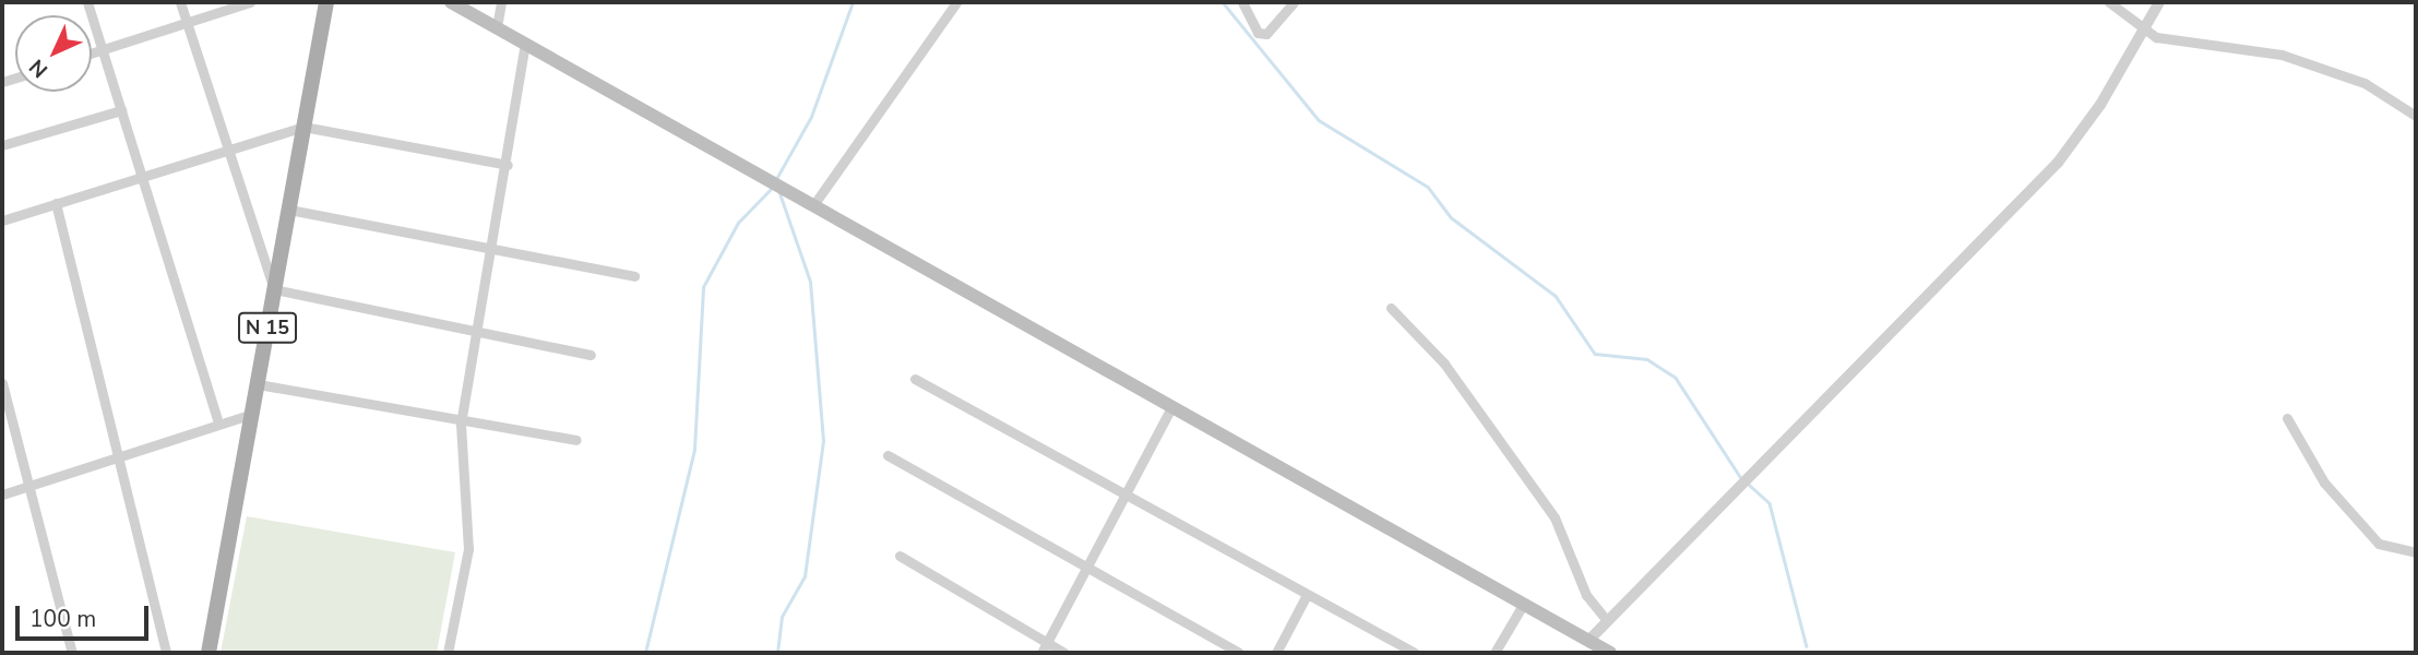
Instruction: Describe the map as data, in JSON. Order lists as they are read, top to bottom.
{
  "streets": {
    "main road": ["N 15"]
  },
  "scale_bar": "100 m",
  "north": "bottom left"
}
